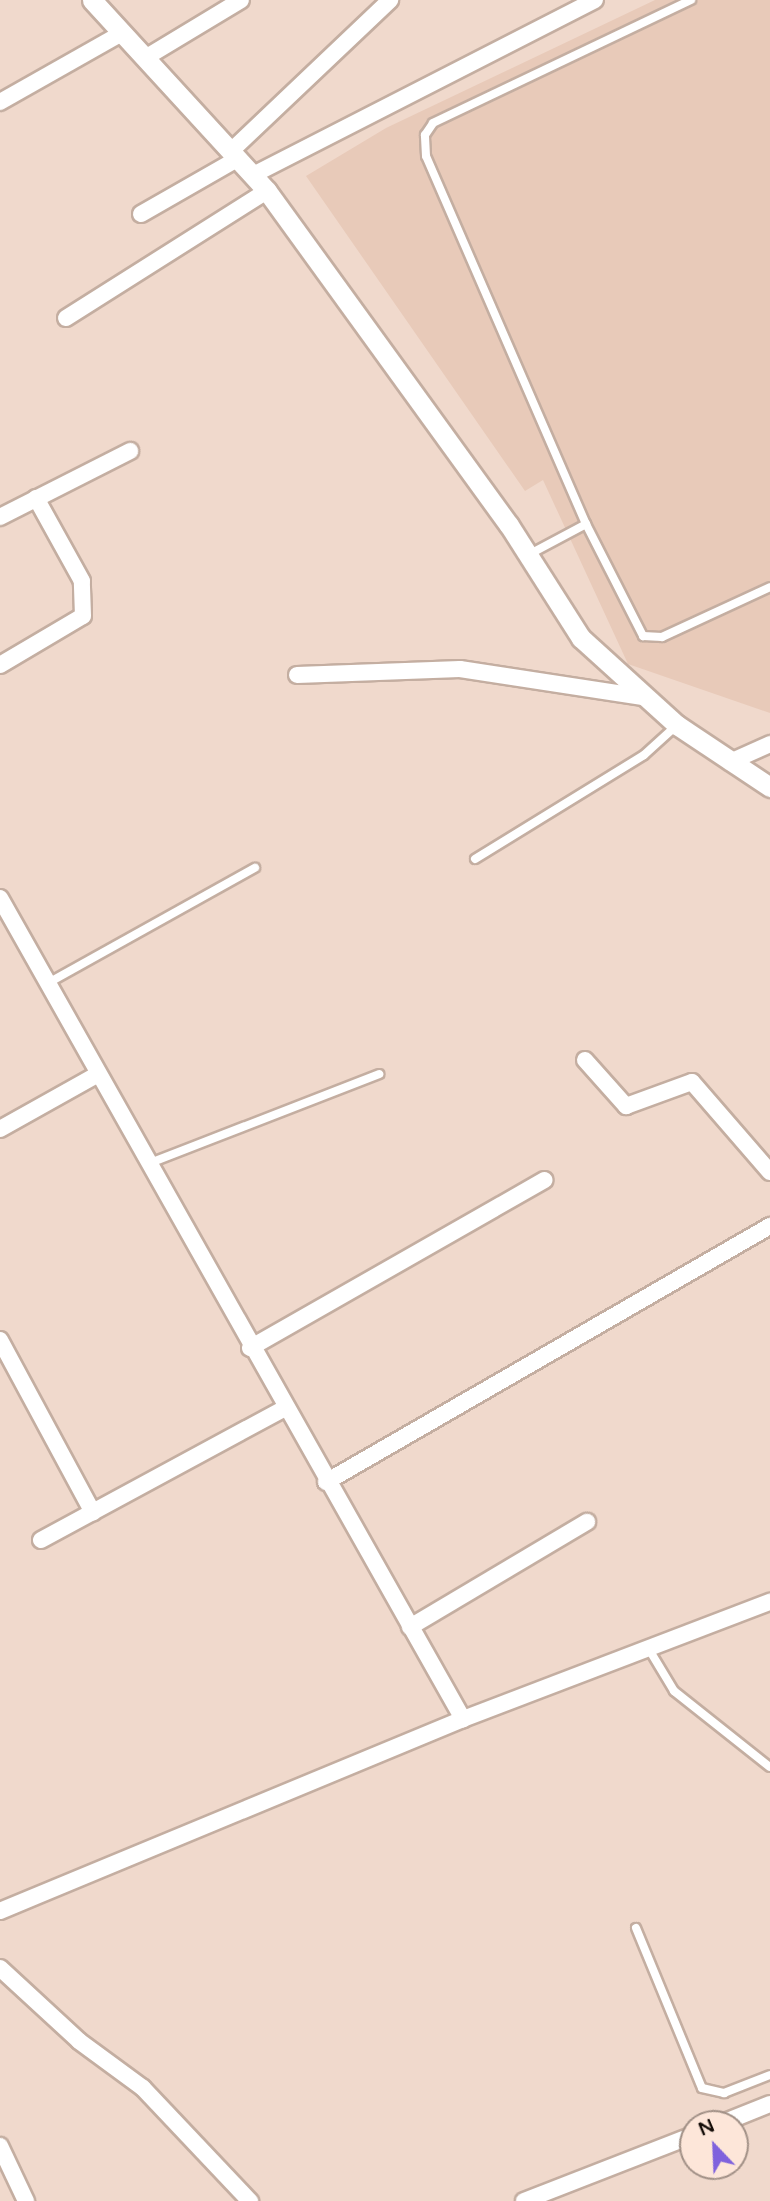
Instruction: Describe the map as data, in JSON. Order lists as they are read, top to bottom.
{
  "north": "top left"
}
